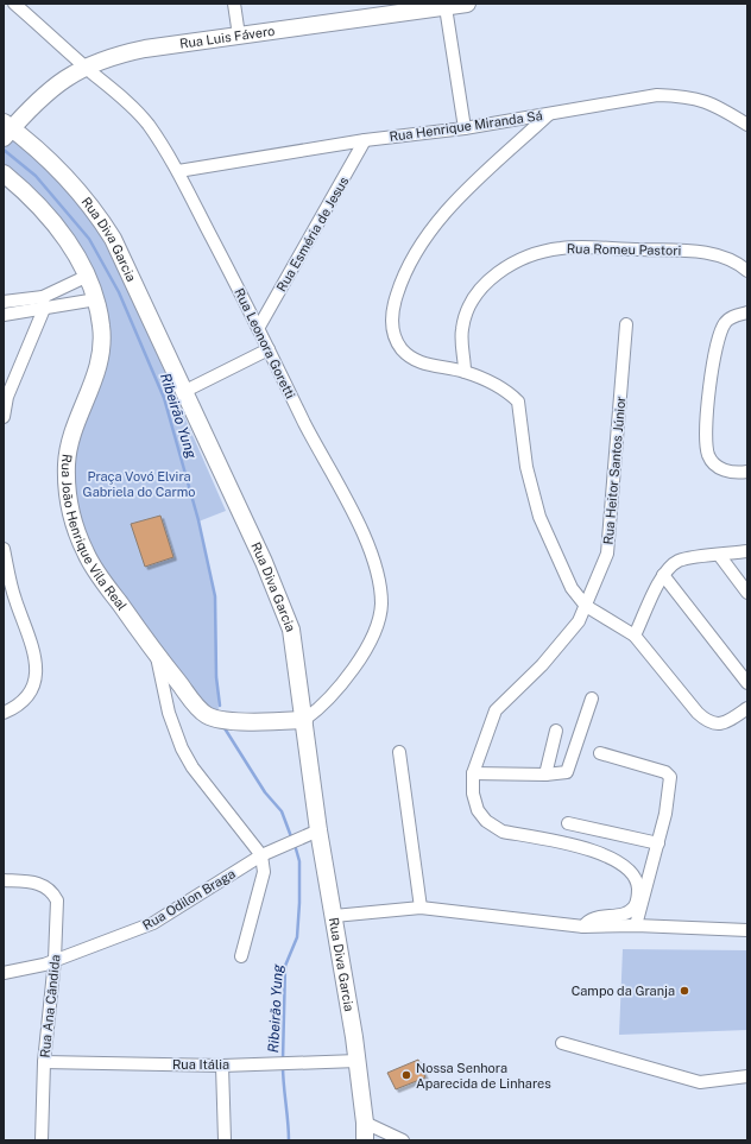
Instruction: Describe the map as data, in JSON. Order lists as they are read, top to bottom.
{
  "streets": {
    "street": [
      "Rua Luis Fávero",
      "Rua Henrique Miranda Sá",
      "Rua Esméria de Jesus",
      "Rua Diva Garcia",
      "Rua Romeu Pastori",
      "Rua Leonora Goretti",
      "Rua Heitor Santos Júnior",
      "Rua João Henrique Vila Real",
      "Rua Odilon Braga",
      "Rua Ana Cândida",
      "Rua Itália"
    ]
  },
  "crossings": [
    ["Rua Luis Fávero", "Rua Diva Garcia"],
    ["Rua Luis Fávero", "Rua Leonora Goretti"],
    ["Rua Henrique Miranda Sá", "Rua Esméria de Jesus"],
    ["Rua Henrique Miranda Sá", "Rua Leonora Goretti"],
    ["Rua Esméria de Jesus", "Rua Leonora Goretti"],
    ["Rua Diva Garcia", "Rua Leonora Goretti"],
    ["Rua Diva Garcia", "Rua João Henrique Vila Real"],
    ["Rua Diva Garcia", "Rua Odilon Braga"],
    ["Rua Diva Garcia", "Rua Itália"],
    ["Rua Leonora Goretti", "Rua João Henrique Vila Real"],
    ["Rua Odilon Braga", "Rua Ana Cândida"],
    ["Rua Ana Cândida", "Rua Itália"]
  ],
  "water": ["Ribeirão Yung"],
  "parks": ["Praça Vovó Elvira Gabriela do Carmo"],
  "places": ["Campo da Granja", "Nossa Senhora Aparecida de Linhares"]
}
